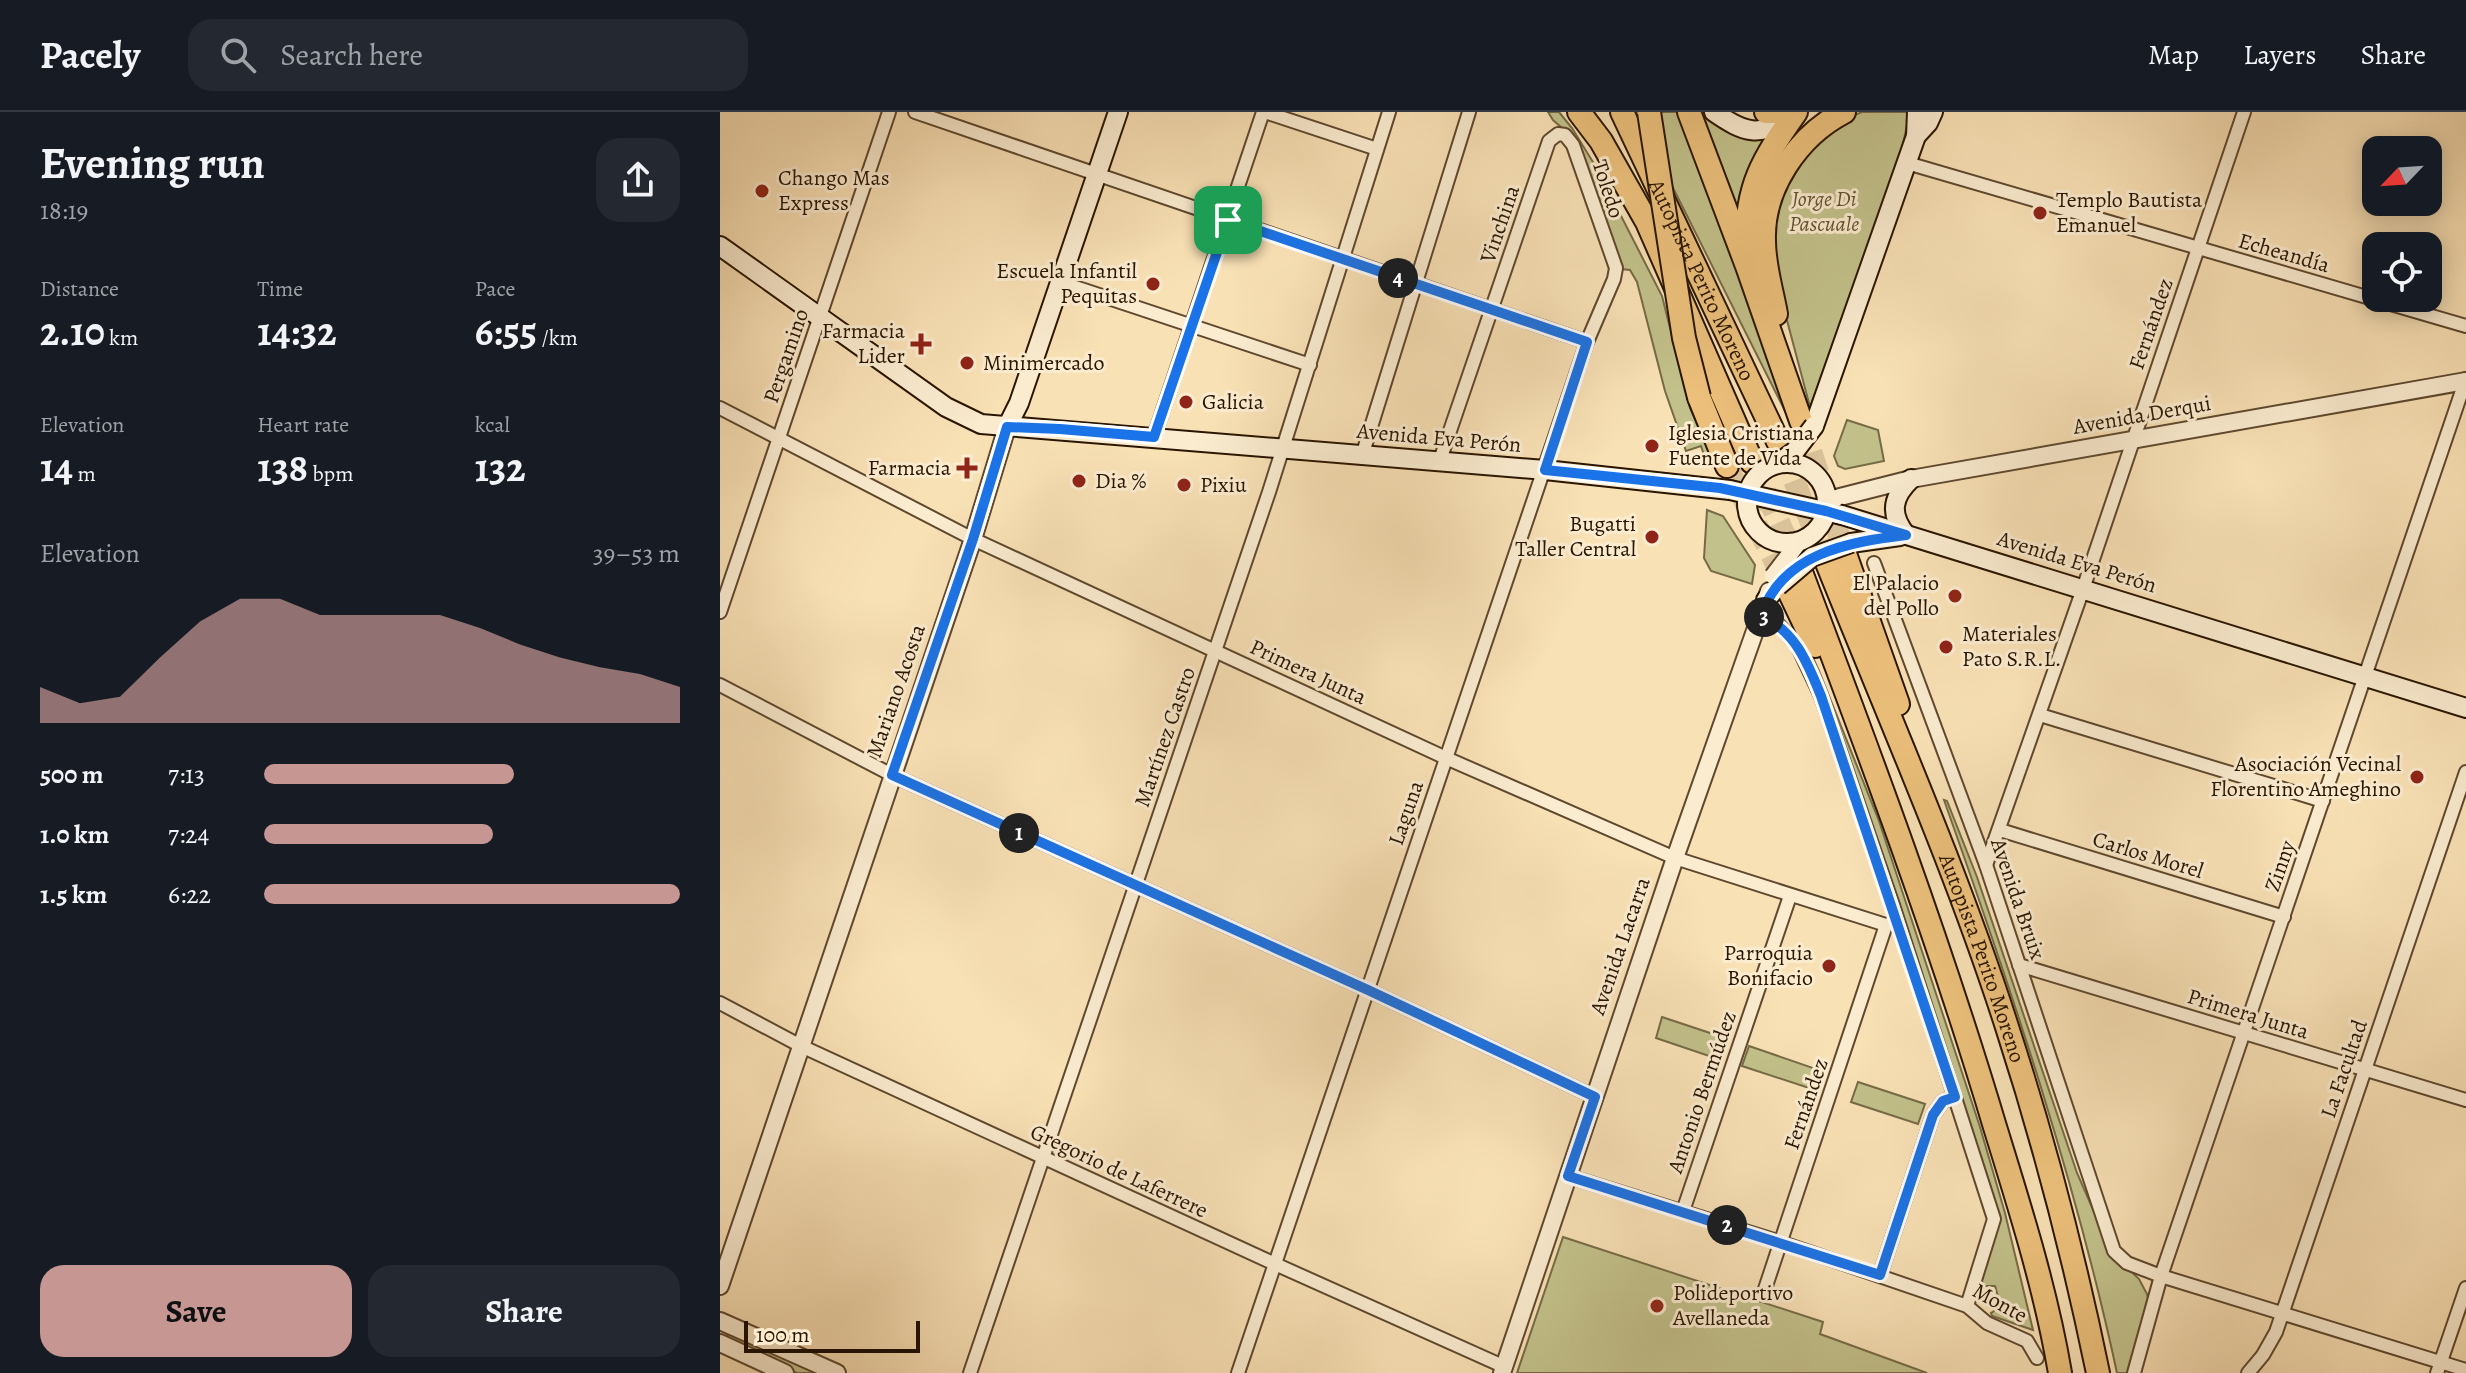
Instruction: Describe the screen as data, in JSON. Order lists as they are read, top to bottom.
{
  "streets": {
    "highway": ["Autopista Perito Moreno"],
    "main road": ["Avenida Eva Perón", "Mariano Acosta"],
    "street": [
      "Toledo",
      "Vinchina",
      "Echeandía",
      "Fernández",
      "Pergamino",
      "Avenida Derqui",
      "Primera Junta",
      "Martínez Castro",
      "Laguna",
      "Carlos Morel",
      "Zinny",
      "Avenida Bruix",
      "Avenida Lacarra",
      "La Facultad",
      "Antonio Bermúdez",
      "Gregorio de Laferrere",
      "Monte"
    ]
  },
  "crossings": [
    ["Toledo", "Vinchina"],
    ["Toledo", "Laguna"],
    ["Vinchina", "Avenida Eva Perón"],
    ["Echeandía", "Fernández"],
    ["Autopista Perito Moreno", "Avenida Lacarra"],
    ["Fernández", "Avenida Derqui"],
    ["Fernández", "Avenida Eva Perón"],
    ["Fernández", "Primera Junta"],
    ["Fernández", "Carlos Morel"],
    ["Fernández", "Avenida Bruix"],
    ["Fernández", "Monte"],
    ["Pergamino", "Avenida Eva Perón"],
    ["Pergamino", "Primera Junta"],
    ["Avenida Derqui", "Avenida Eva Perón"],
    ["Avenida Derqui", "Zinny"],
    ["Avenida Eva Perón", "Mariano Acosta"],
    ["Avenida Eva Perón", "Martínez Castro"],
    ["Avenida Eva Perón", "Laguna"],
    ["Avenida Eva Perón", "Zinny"],
    ["Primera Junta", "Mariano Acosta"],
    ["Primera Junta", "Martínez Castro"],
    ["Primera Junta", "Laguna"],
    ["Primera Junta", "Zinny"],
    ["Primera Junta", "Avenida Bruix"],
    ["Primera Junta", "Avenida Lacarra"],
    ["Primera Junta", "La Facultad"],
    ["Primera Junta", "Antonio Bermúdez"],
    ["Mariano Acosta", "Gregorio de Laferrere"],
    ["Martínez Castro", "Gregorio de Laferrere"],
    ["Laguna", "Gregorio de Laferrere"],
    ["Carlos Morel", "Zinny"],
    ["Zinny", "Avenida Bruix"],
    ["Avenida Lacarra", "Gregorio de Laferrere"],
    ["Avenida Lacarra", "Monte"],
    ["Antonio Bermúdez", "Monte"]
  ],
  "parks": ["Jorge Di Pascuale"],
  "places": {
    "other": [
      "Chango Mas Express",
      "Templo Bautista Emanuel",
      "Escuela Infantil Pequitas",
      "Minimercado",
      "Galicia",
      "Iglesia Cristiana Fuente de Vida",
      "Dia %",
      "Pixiu",
      "Bugatti Taller Central",
      "El Palacio del Pollo",
      "Materiales Pato S.R.L.",
      "Asociación Vecinal Florentino Ameghino",
      "Parroquia Bonifacio",
      "Polideportivo Avellaneda"
    ],
    "health": ["Farmacia Lider", "Farmacia"]
  },
  "scale_bar": "100 m",
  "north": "bottom left",
  "page": {
    "header": "Pacely",
    "search": "Search here",
    "nav": ["Map", "Layers", "Share"],
    "heading": ["Evening run", "18:19"],
    "stats": [
      ["Distance", "2.10 km"],
      ["Time", "14:32"],
      ["Pace", "6:55 /km"],
      ["Elevation", "14 m"],
      ["Heart rate", "138 bpm"],
      ["kcal", "132"]
    ],
    "pins": [
      "4",
      "3",
      "1",
      "2"
    ],
    "chart": ["Elevation", "39–53 m"],
    "list": [
      {
        "name": "500 m",
        "note": "7:13"
      },
      {
        "name": "1.0 km",
        "note": "7:24"
      },
      {
        "name": "1.5 km",
        "note": "6:22"
      }
    ],
    "buttons": ["Save", "Share"],
    "scale": "100 m"
  }
}
